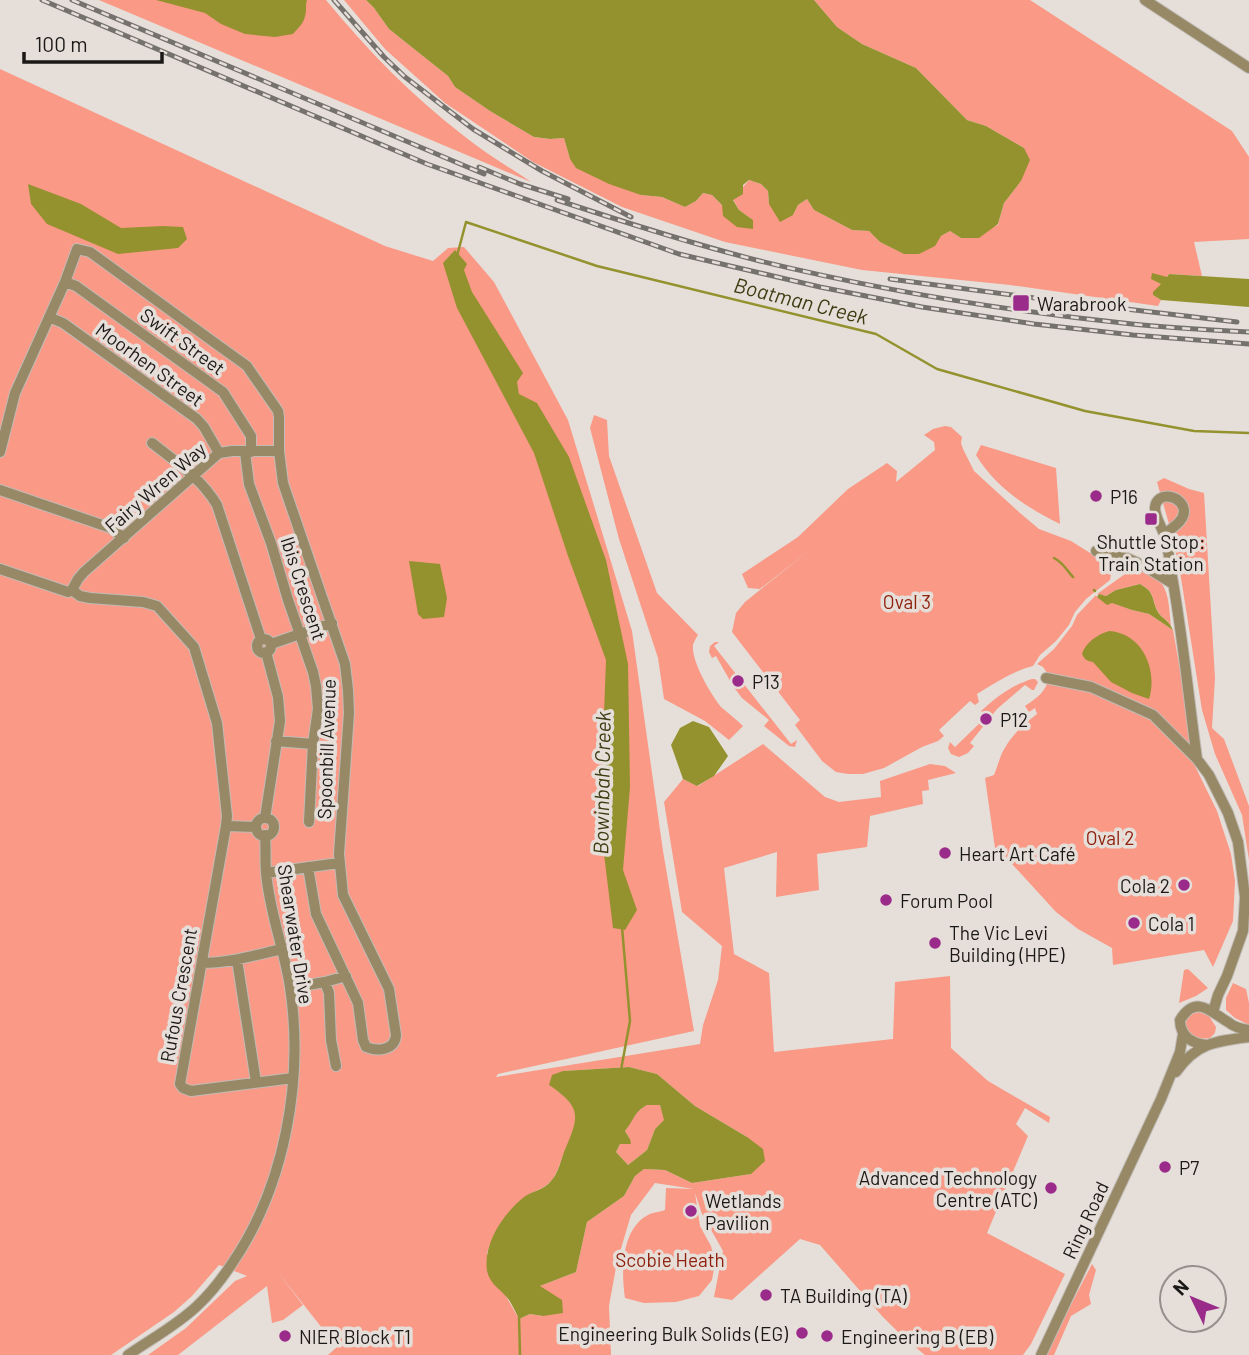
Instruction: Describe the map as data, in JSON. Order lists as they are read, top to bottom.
{
  "streets": {
    "street": [
      "Swift Street",
      "Moorhen Street",
      "Fairy Wren Way",
      "Ibis Crescent",
      "Spoonbill Avenue",
      "Shearwater Drive",
      "Rufous Crescent",
      "Ring Road"
    ]
  },
  "crossings": [
    ["Swift Street", "Fairy Wren Way"],
    ["Swift Street", "Ibis Crescent"],
    ["Swift Street", "Spoonbill Avenue"],
    ["Moorhen Street", "Fairy Wren Way"],
    ["Fairy Wren Way", "Ibis Crescent"],
    ["Fairy Wren Way", "Spoonbill Avenue"],
    ["Fairy Wren Way", "Rufous Crescent"],
    ["Shearwater Drive", "Rufous Crescent"]
  ],
  "water": ["Boatman Creek", "Bowinbah Creek"],
  "parks": ["Oval 3", "Oval 2", "Scobie Heath"],
  "places": {
    "transit": ["Warabrook", "Shuttle Stop: Train Station"],
    "other": [
      "P16",
      "P13",
      "P12",
      "Heart Art Café",
      "Cola 2",
      "Forum Pool",
      "Cola 1",
      "The Vic Levi Building (HPE)",
      "P7",
      "Advanced Technology Centre (ATC)",
      "Wetlands Pavilion",
      "TA Building (TA)",
      "Engineering Bulk Solids (EG)",
      "NIER Block T1",
      "Engineering B (EB)"
    ]
  },
  "scale_bar": "100 m",
  "north": "top left"
}
